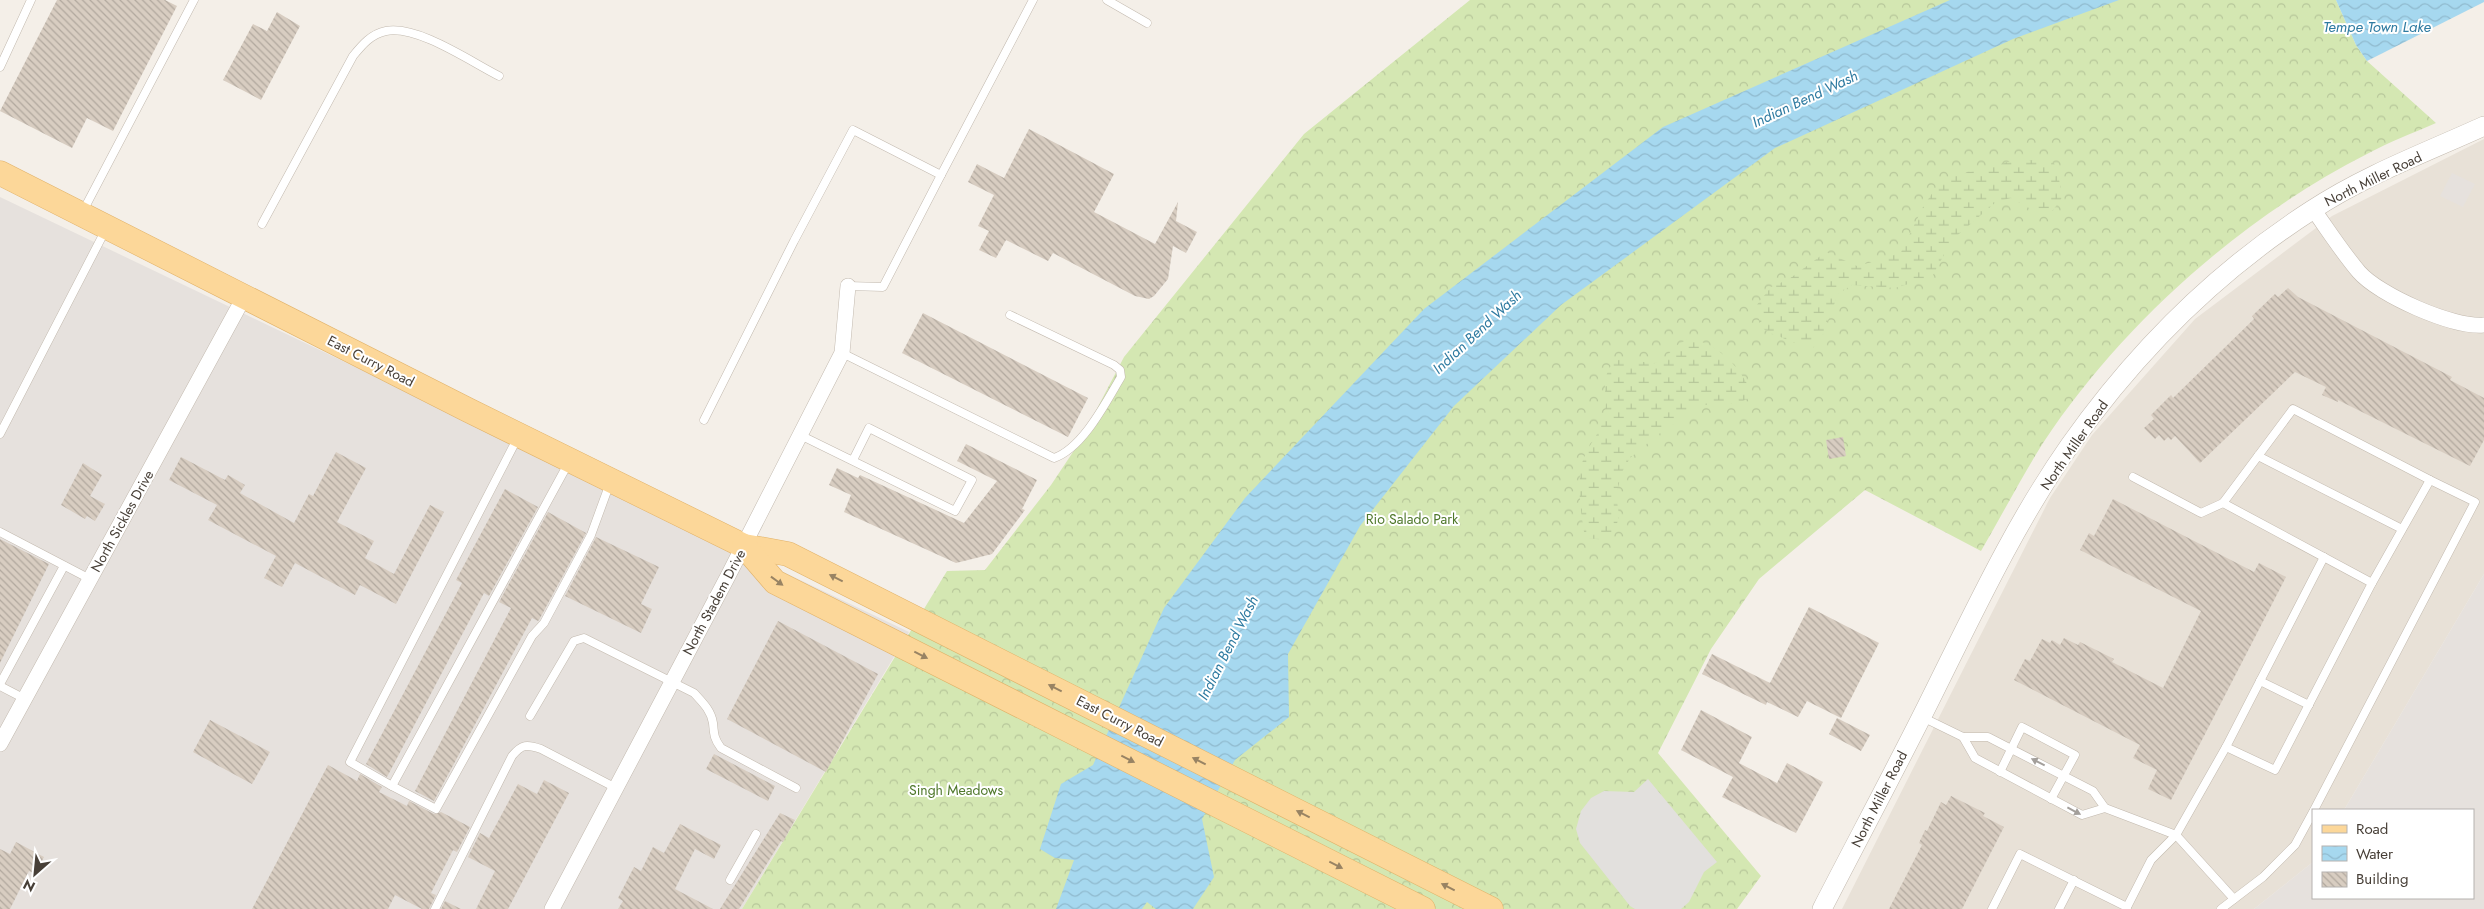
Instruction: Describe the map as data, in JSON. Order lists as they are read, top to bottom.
{
  "streets": {
    "main road": ["East Curry Road"],
    "street": ["North Miller Road", "North Sickles Drive", "North Stadem Drive"]
  },
  "crossings": [
    ["East Curry Road", "North Sickles Drive"],
    ["East Curry Road", "North Stadem Drive"]
  ],
  "water": ["Tempe Town Lake", "Indian Bend Wash"],
  "parks": ["Rio Salado Park", "Singh Meadows"],
  "legend": ["Road", "Water", "Building"],
  "north": "bottom left"
}
